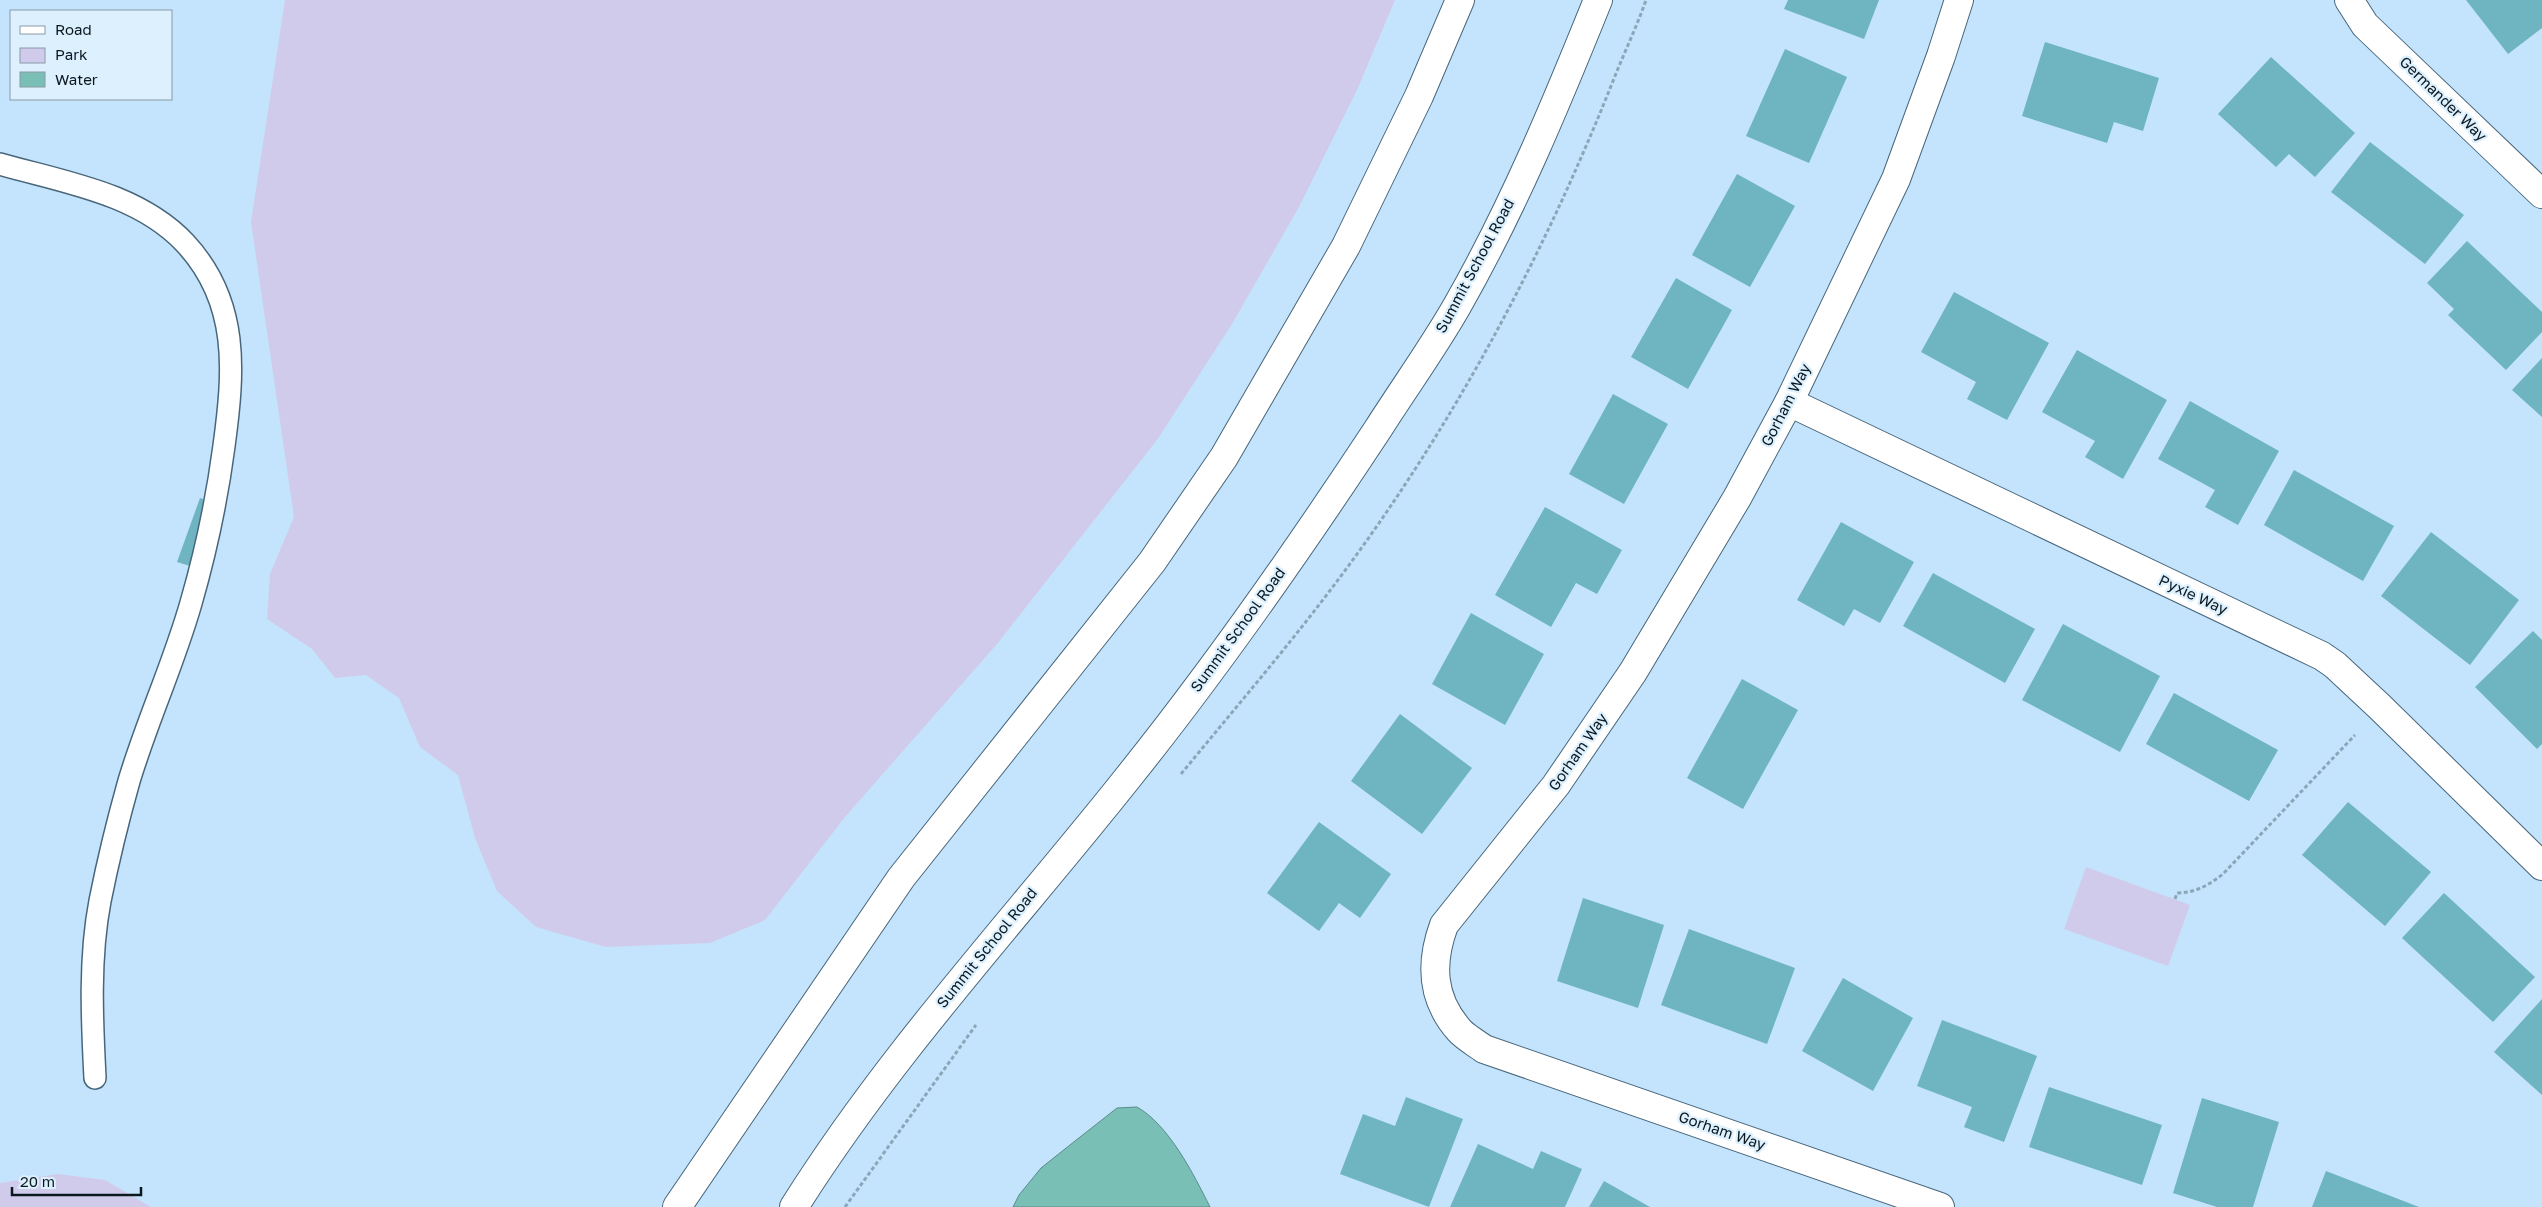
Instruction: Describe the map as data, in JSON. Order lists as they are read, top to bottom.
{
  "streets": {
    "street": [
      "Germander Way",
      "Summit School Road",
      "Gorham Way",
      "Pyxie Way"
    ]
  },
  "crossings": [
    ["Gorham Way", "Pyxie Way"]
  ],
  "legend": ["Road", "Park", "Water"],
  "scale_bar": "20 m"
}
